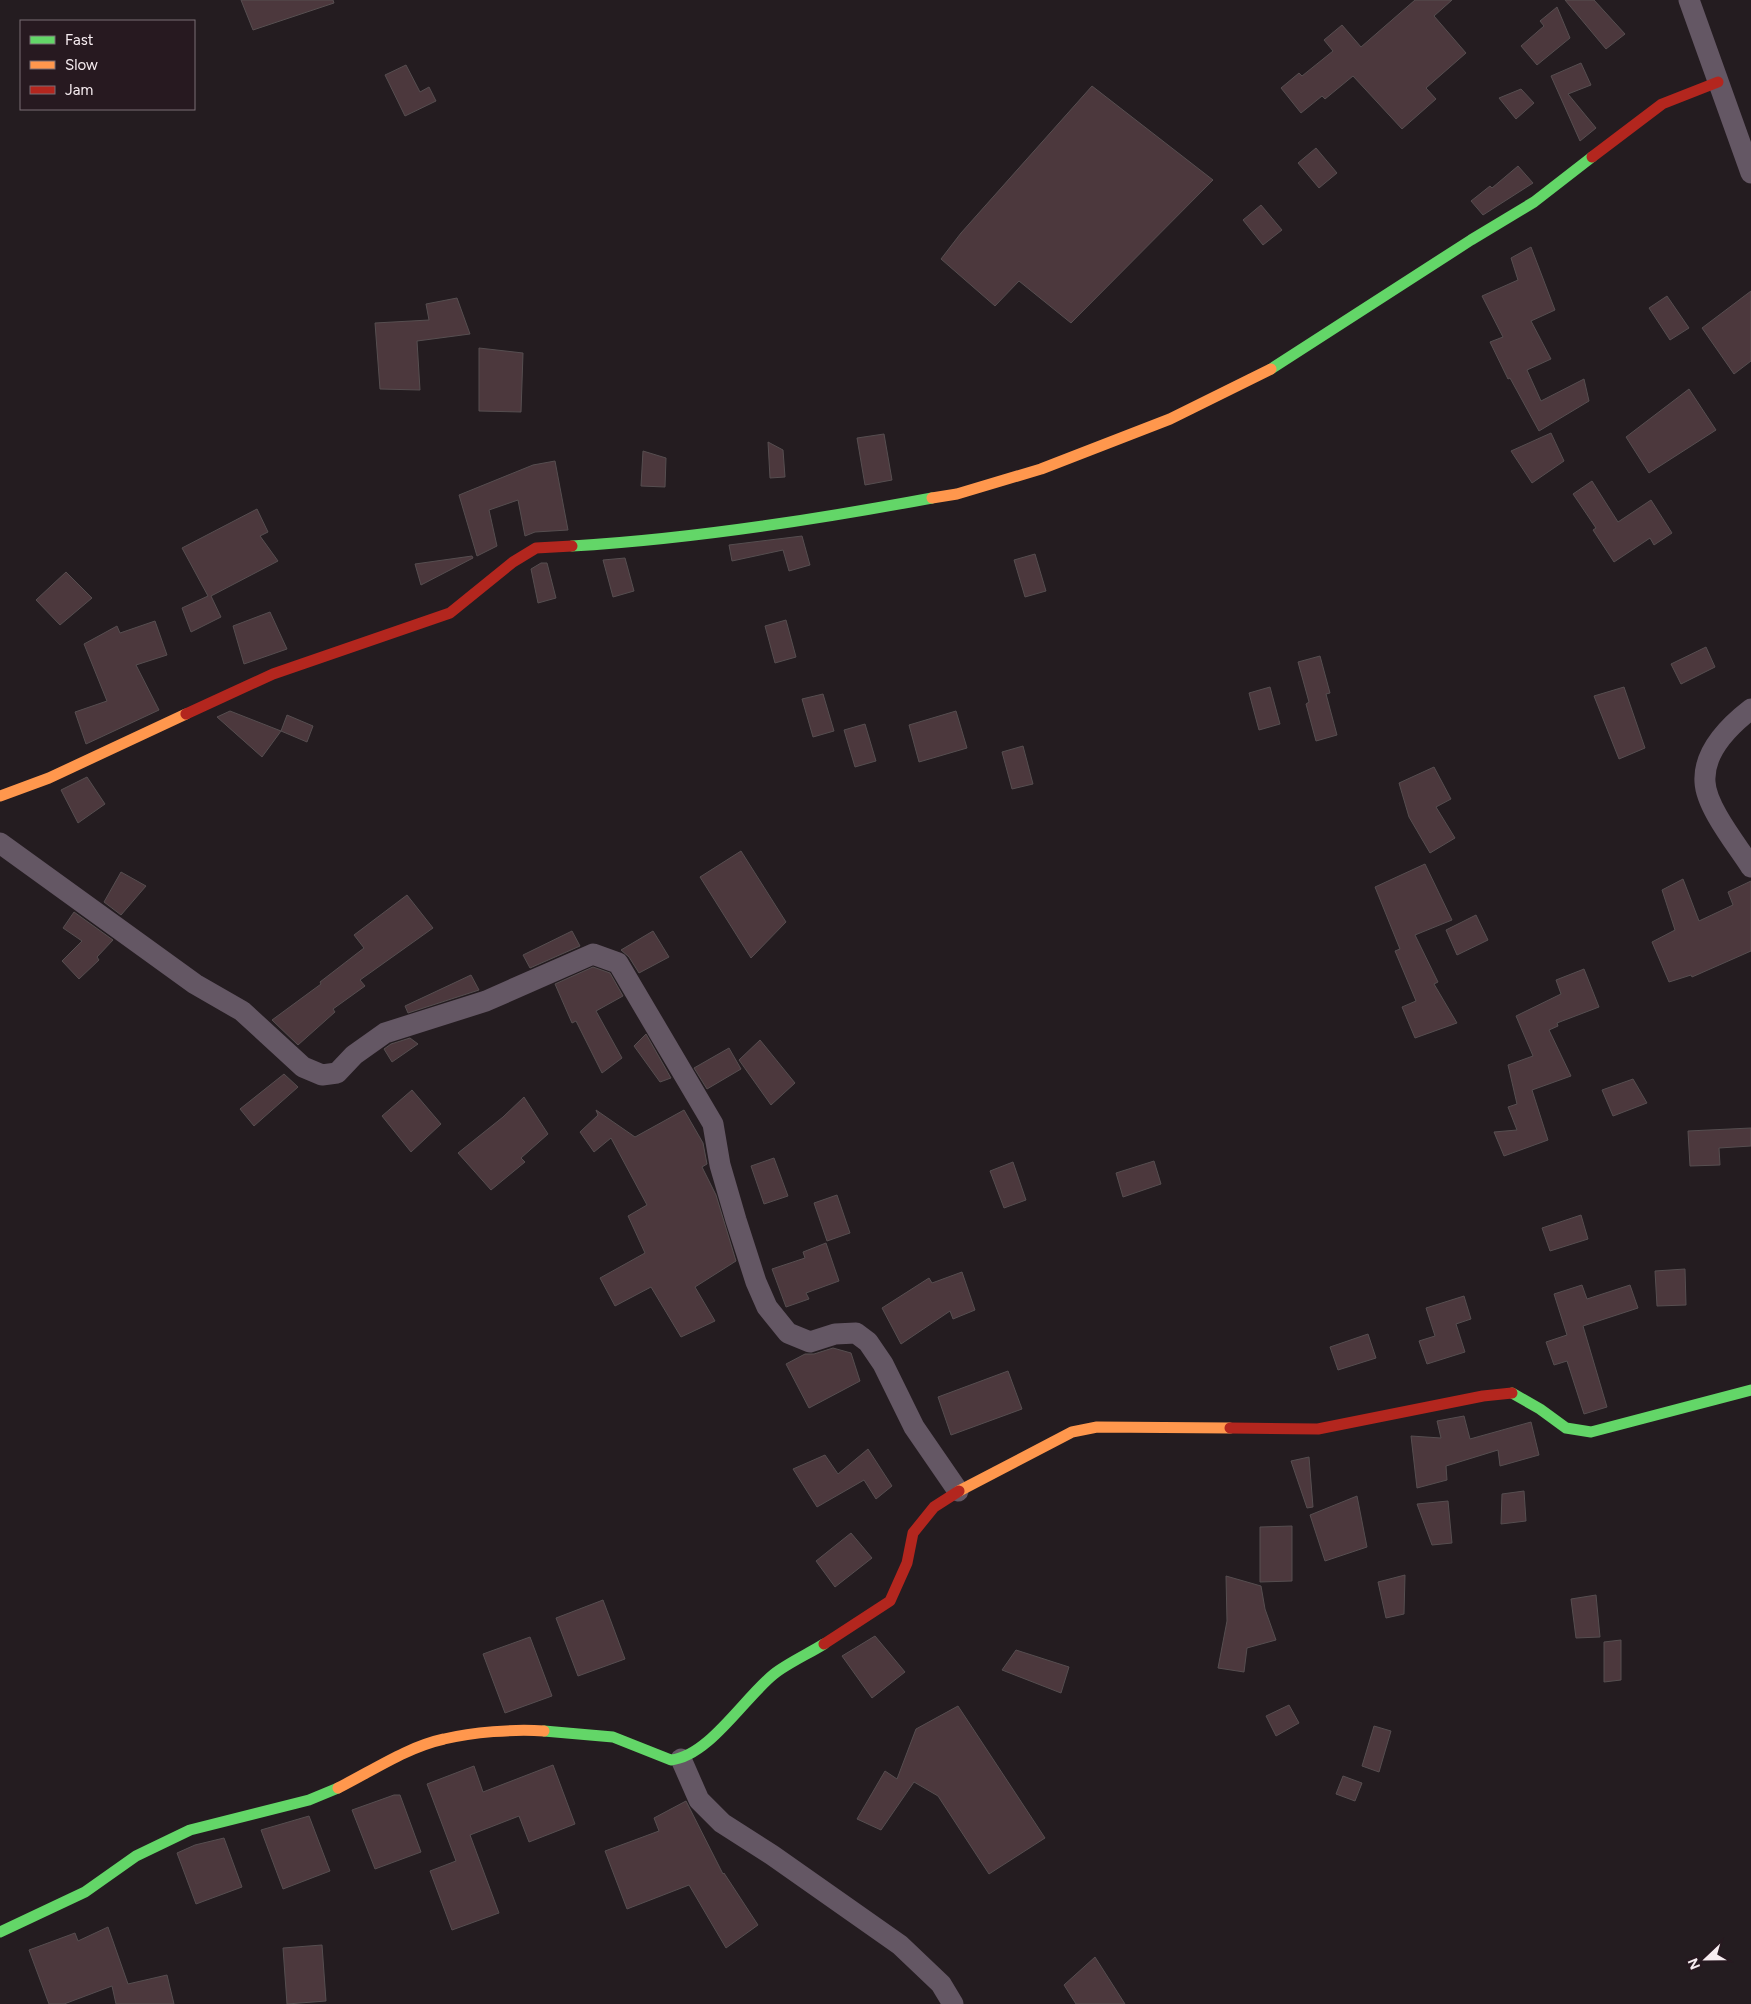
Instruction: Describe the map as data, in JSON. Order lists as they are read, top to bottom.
{
  "legend": ["Fast", "Slow", "Jam"],
  "north": "left"
}
